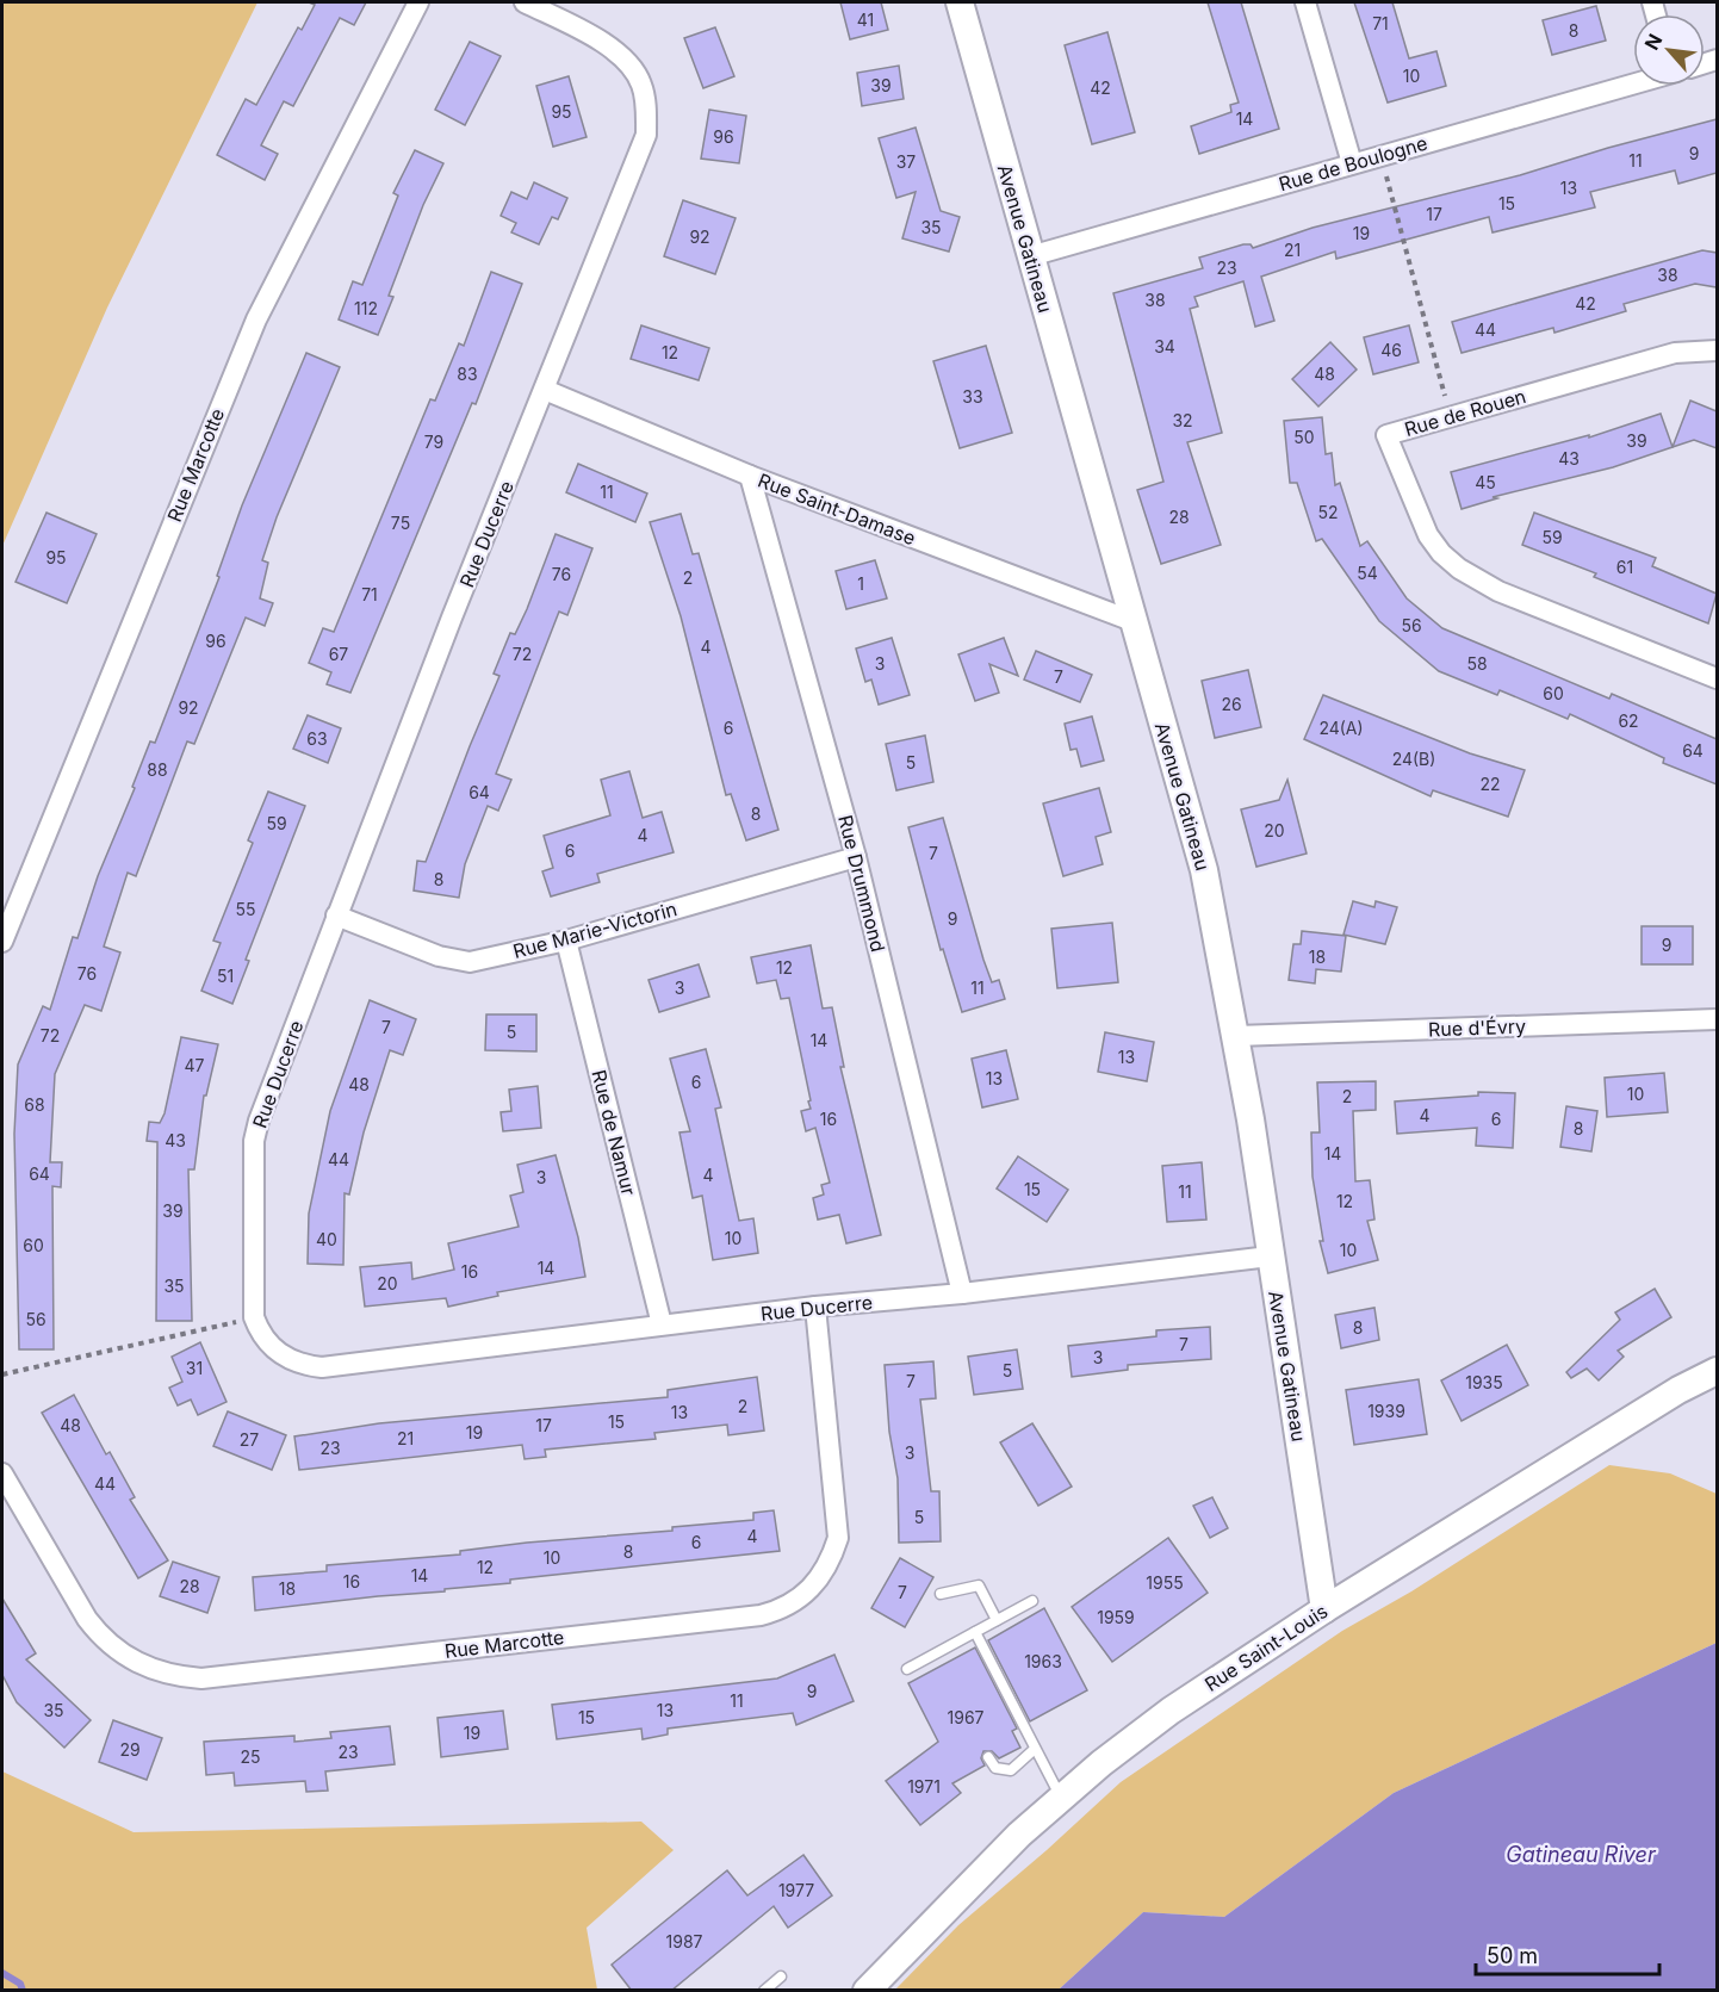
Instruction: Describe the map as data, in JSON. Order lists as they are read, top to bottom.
{
  "streets": {
    "street": [
      "Rue de Boulogne",
      "Avenue Gatineau",
      "Rue de Rouen",
      "Rue Marcotte",
      "Rue Saint-Damase",
      "Rue Ducerre",
      "Rue Drummond",
      "Rue Marie-Victorin",
      "Rue d'Évry",
      "Rue de Namur",
      "Rue Saint-Louis"
    ]
  },
  "crossings": [
    ["Rue de Boulogne", "Avenue Gatineau"],
    ["Avenue Gatineau", "Rue Saint-Damase"],
    ["Avenue Gatineau", "Rue Ducerre"],
    ["Avenue Gatineau", "Rue d'Évry"],
    ["Avenue Gatineau", "Rue Saint-Louis"],
    ["Rue Marcotte", "Rue Ducerre"],
    ["Rue Saint-Damase", "Rue Ducerre"],
    ["Rue Saint-Damase", "Rue Drummond"],
    ["Rue Ducerre", "Rue Drummond"],
    ["Rue Ducerre", "Rue Marie-Victorin"],
    ["Rue Ducerre", "Rue de Namur"],
    ["Rue Drummond", "Rue Marie-Victorin"],
    ["Rue Marie-Victorin", "Rue de Namur"]
  ],
  "water": ["Gatineau River"],
  "house_numbers": [
    "41",
    "71",
    "8",
    "10",
    "39",
    "42",
    "95",
    "14",
    "96",
    "9",
    "11",
    "37",
    "13",
    "15",
    "17",
    "35",
    "19",
    "92",
    "21",
    "23",
    "38",
    "38",
    "42",
    "112",
    "44",
    "34",
    "46",
    "12",
    "83",
    "48",
    "33",
    "32",
    "50",
    "39",
    "79",
    "43",
    "45",
    "11",
    "52",
    "28",
    "75",
    "59",
    "95",
    "61",
    "54",
    "76",
    "2",
    "1",
    "71",
    "56",
    "96",
    "4",
    "67",
    "72",
    "3",
    "58",
    "7",
    "60",
    "26",
    "92",
    "62",
    "6",
    "24(A)",
    "63",
    "64",
    "24(B)",
    "5",
    "88",
    "22",
    "64",
    "8",
    "59",
    "20",
    "4",
    "6",
    "7",
    "8",
    "55",
    "9",
    "9",
    "18",
    "12",
    "76",
    "51",
    "3",
    "11",
    "7",
    "5",
    "72",
    "14",
    "13",
    "47",
    "13",
    "6",
    "48",
    "10",
    "2",
    "68",
    "4",
    "16",
    "6",
    "8",
    "43",
    "14",
    "44",
    "64",
    "4",
    "3",
    "15",
    "11",
    "12",
    "39",
    "10",
    "40",
    "60",
    "10",
    "14",
    "16",
    "20",
    "35",
    "56",
    "8",
    "7",
    "3",
    "31",
    "5",
    "7",
    "1935",
    "2",
    "1939",
    "13",
    "15",
    "48",
    "17",
    "19",
    "21",
    "27",
    "23",
    "3",
    "44",
    "5",
    "4",
    "6",
    "8",
    "10",
    "12",
    "14",
    "16",
    "1955",
    "28",
    "18",
    "7",
    "1959",
    "1963",
    "9",
    "11",
    "35",
    "13",
    "15",
    "1967",
    "19",
    "29",
    "23",
    "25",
    "1971",
    "1977",
    "1987"
  ],
  "scale_bar": "50 m",
  "north": "top left"
}
